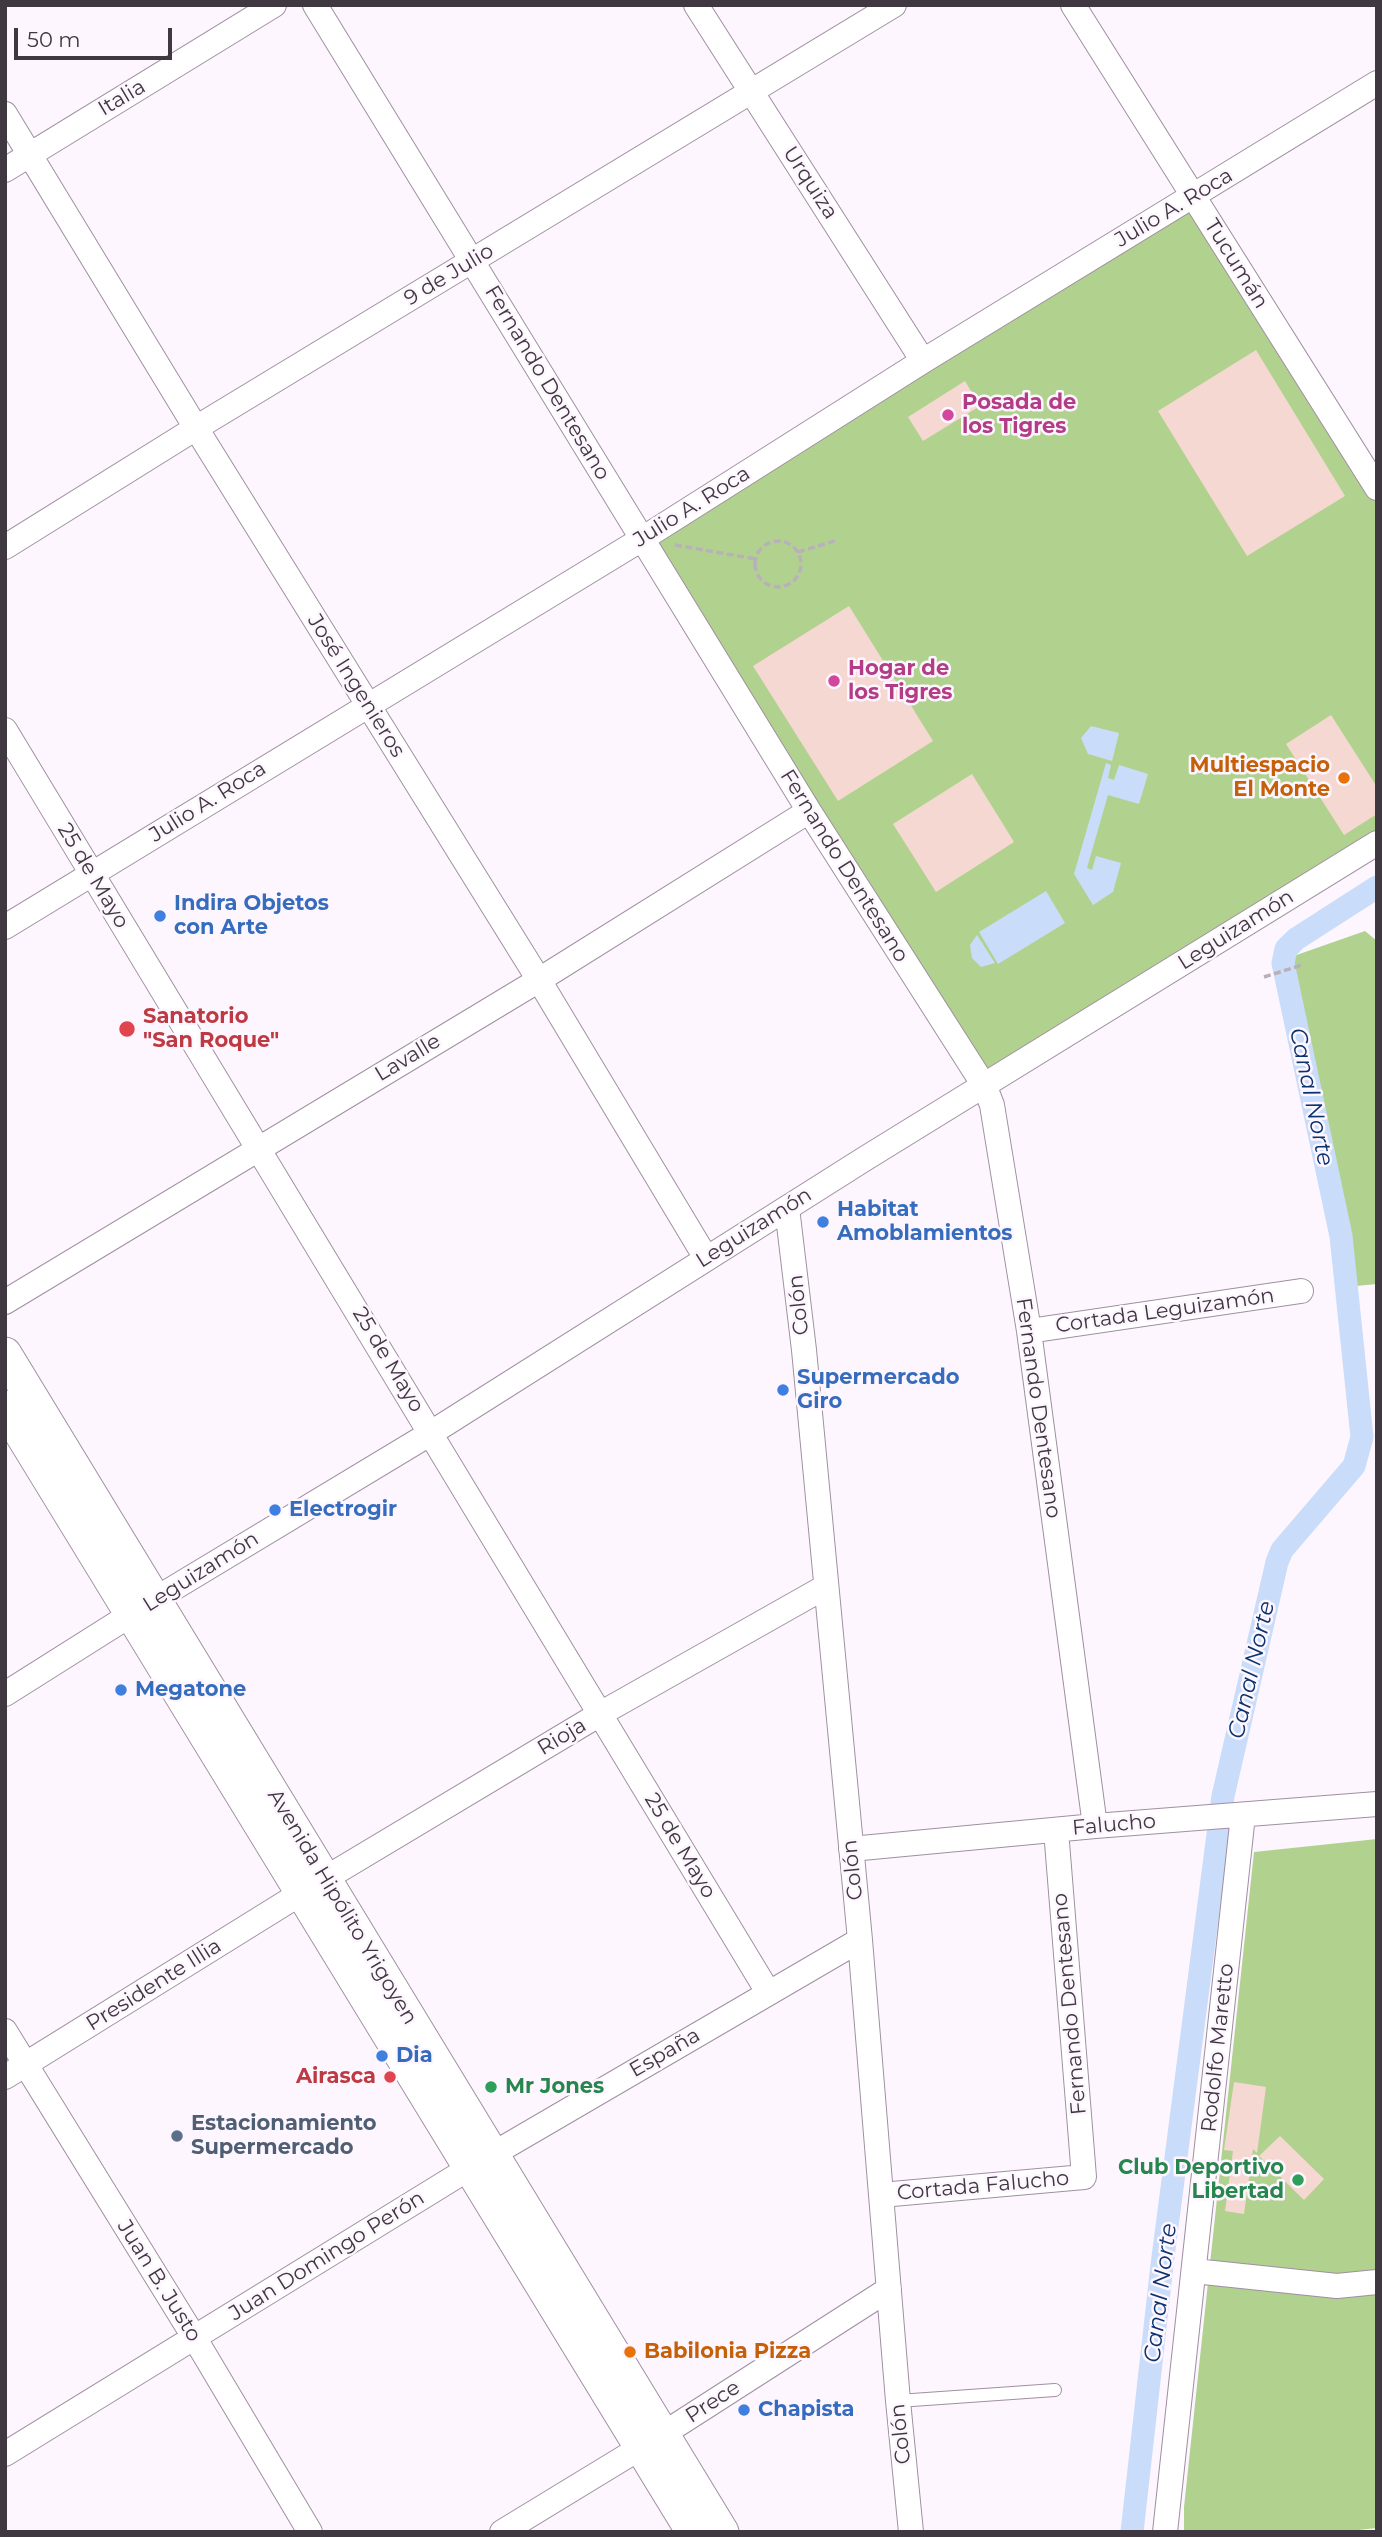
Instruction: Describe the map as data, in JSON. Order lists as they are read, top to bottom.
{
  "streets": {
    "street": [
      "Italia",
      "Urquiza",
      "Julio A. Roca",
      "Tucumán",
      "9 de Julio",
      "Fernando Dentesano",
      "José Ingenieros",
      "25 de Mayo",
      "Leguizamón",
      "Lavalle",
      "Colón",
      "Cortada Leguizamón",
      "Rioja",
      "Falucho",
      "Avenida Hipólito Yrigoyen",
      "Presidente Illia",
      "Rodolfo Maretto",
      "España",
      "Cortada Falucho",
      "Juan Domingo Perón",
      "Juan B. Justo",
      "Prece"
    ]
  },
  "crossings": [
    ["Italia", "José Ingenieros"],
    ["Urquiza", "Julio A. Roca"],
    ["Urquiza", "9 de Julio"],
    ["Julio A. Roca", "Tucumán"],
    ["Julio A. Roca", "Fernando Dentesano"],
    ["Julio A. Roca", "José Ingenieros"],
    ["Julio A. Roca", "25 de Mayo"],
    ["9 de Julio", "Fernando Dentesano"],
    ["9 de Julio", "José Ingenieros"],
    ["Fernando Dentesano", "Leguizamón"],
    ["Fernando Dentesano", "Lavalle"],
    ["Fernando Dentesano", "Cortada Leguizamón"],
    ["Fernando Dentesano", "Falucho"],
    ["Fernando Dentesano", "Cortada Falucho"],
    ["José Ingenieros", "Leguizamón"],
    ["José Ingenieros", "Lavalle"],
    ["25 de Mayo", "Leguizamón"],
    ["25 de Mayo", "Lavalle"],
    ["25 de Mayo", "Rioja"],
    ["25 de Mayo", "España"],
    ["Leguizamón", "Colón"],
    ["Leguizamón", "Avenida Hipólito Yrigoyen"],
    ["Colón", "Rioja"],
    ["Colón", "Falucho"],
    ["Colón", "España"],
    ["Colón", "Cortada Falucho"],
    ["Colón", "Prece"],
    ["Rioja", "Avenida Hipólito Yrigoyen"],
    ["Rioja", "Presidente Illia"],
    ["Falucho", "Rodolfo Maretto"],
    ["Avenida Hipólito Yrigoyen", "Presidente Illia"],
    ["Avenida Hipólito Yrigoyen", "España"],
    ["Avenida Hipólito Yrigoyen", "Juan Domingo Perón"],
    ["Avenida Hipólito Yrigoyen", "Prece"],
    ["Presidente Illia", "Juan B. Justo"],
    ["España", "Juan Domingo Perón"],
    ["Juan Domingo Perón", "Juan B. Justo"]
  ],
  "water": ["Canal Norte"],
  "places": [
    "Posada de los Tigres",
    "Hogar de los Tigres",
    "Multiespacio El Monte",
    "Indira Objetos con Arte",
    "Sanatorio \"San Roque\"",
    "Habitat Amoblamientos",
    "Supermercado Giro",
    "Electrogir",
    "Megatone",
    "Dia",
    "Airasca",
    "Mr Jones",
    "Estacionamiento Supermercado",
    "Club Deportivo Libertad",
    "Babilonia Pizza",
    "Chapista"
  ],
  "scale_bar": "50 m"
}
